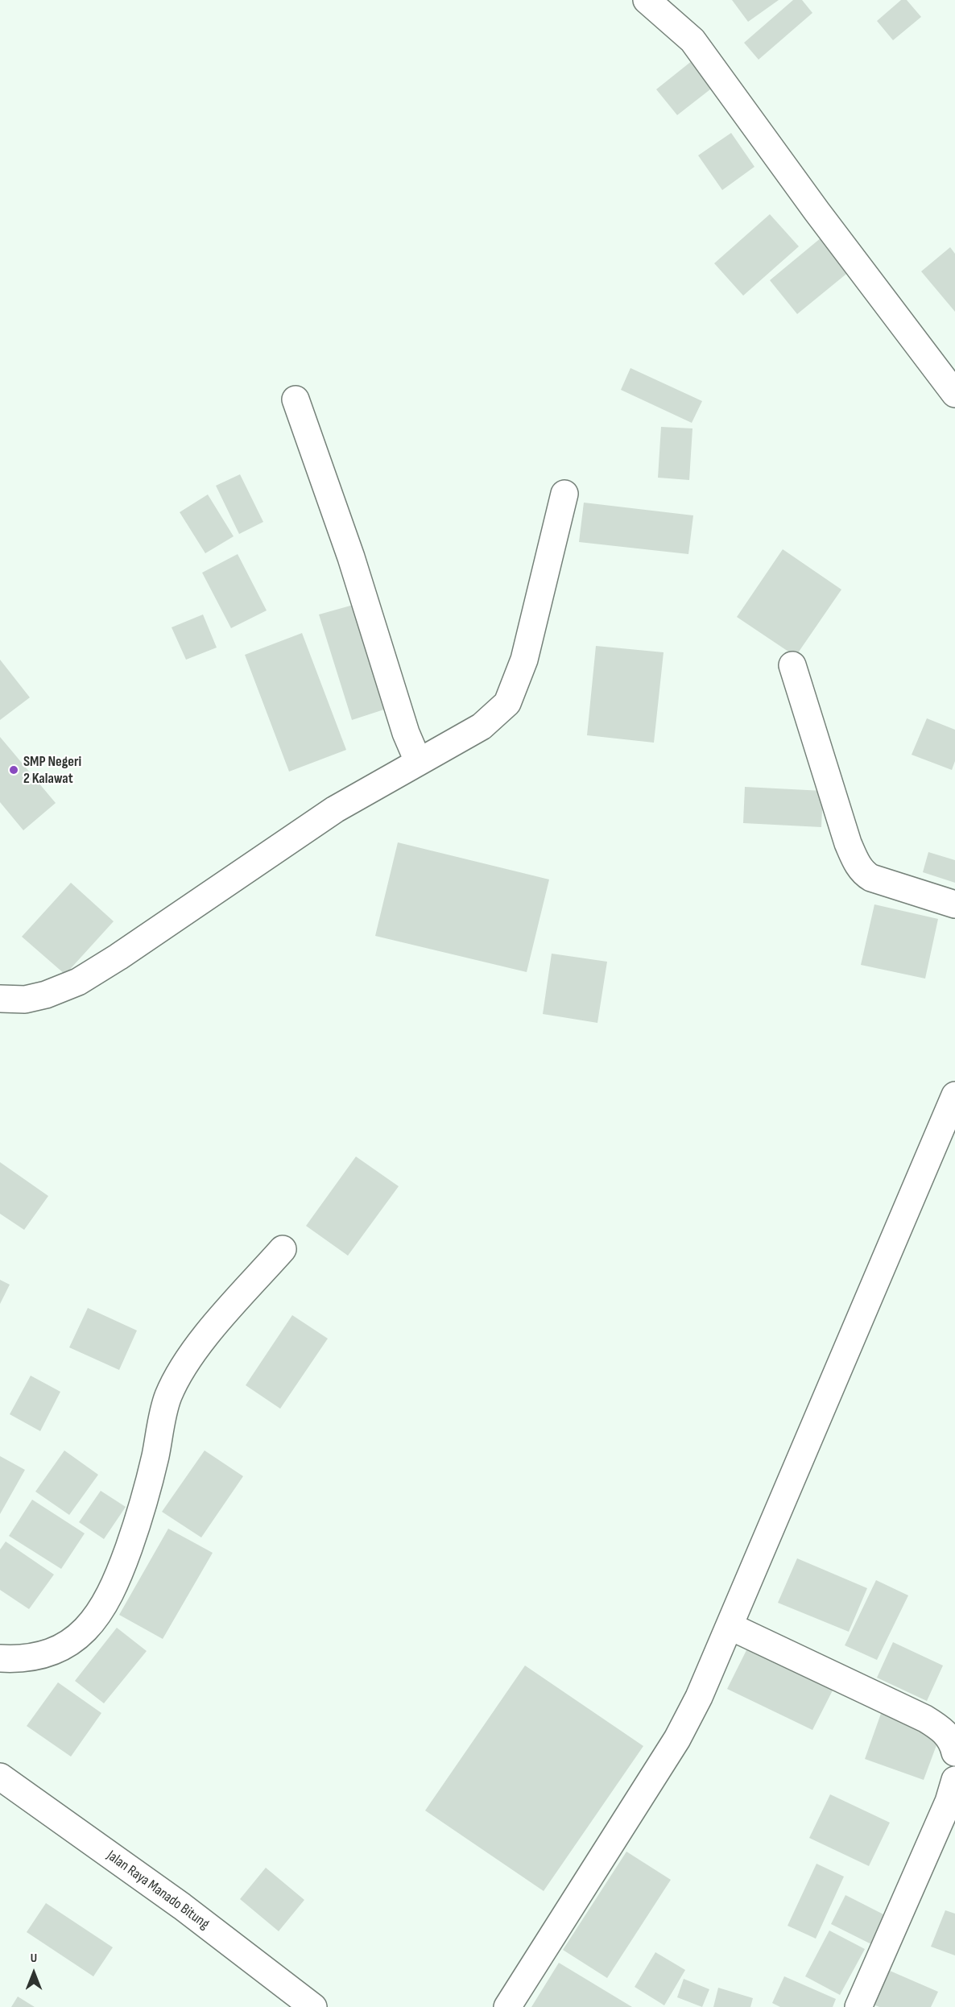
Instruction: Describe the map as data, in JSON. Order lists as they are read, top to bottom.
{
  "streets": {
    "main road": ["Jalan Raya Manado Bitung"]
  },
  "places": ["SMP Negeri 2 Kalawat"],
  "north": "top"
}
